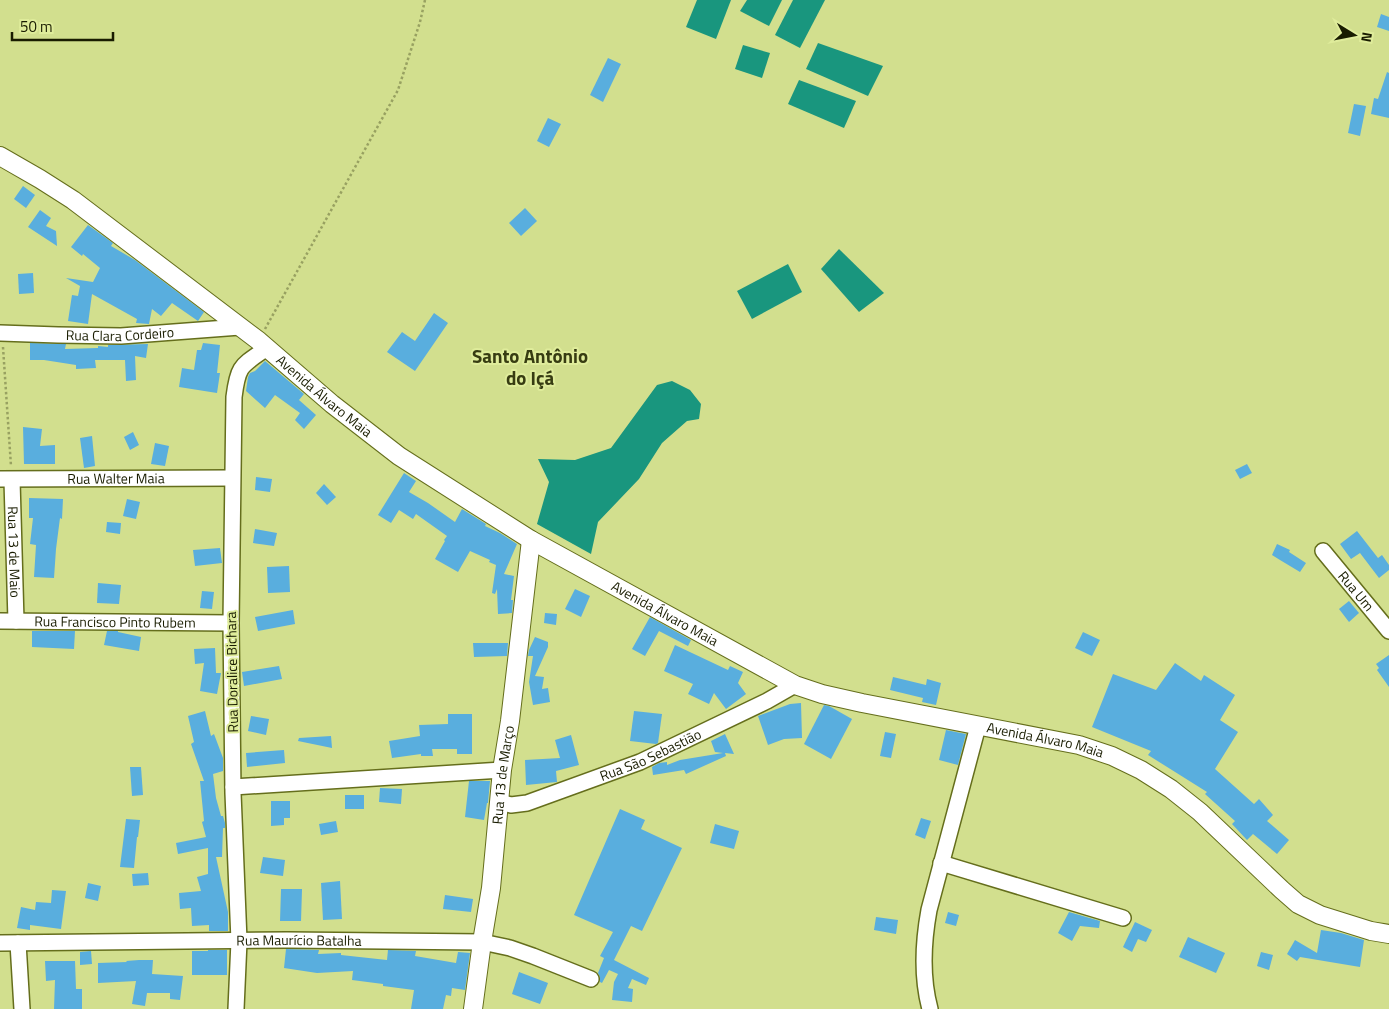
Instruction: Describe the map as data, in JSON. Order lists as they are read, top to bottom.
{
  "streets": {
    "street": [
      "Rua Clara Cordeiro",
      "Avenida Álvaro Maia",
      "Rua Walter Maia",
      "Rua 13 de Maio",
      "Rua Um",
      "Rua Francisco Pinto Rubem",
      "Rua Doralice Bichara",
      "Rua São Sebastião",
      "Rua 13 de Março",
      "Rua Maurício Batalha"
    ]
  },
  "crossings": [
    ["Rua Clara Cordeiro", "Avenida Álvaro Maia"],
    ["Avenida Álvaro Maia", "Rua Doralice Bichara"],
    ["Avenida Álvaro Maia", "Rua São Sebastião"],
    ["Avenida Álvaro Maia", "Rua 13 de Março"],
    ["Rua Walter Maia", "Rua 13 de Maio"],
    ["Rua Walter Maia", "Rua Doralice Bichara"],
    ["Rua 13 de Maio", "Rua Francisco Pinto Rubem"],
    ["Rua Francisco Pinto Rubem", "Rua Doralice Bichara"],
    ["Rua Doralice Bichara", "Rua Maurício Batalha"],
    ["Rua São Sebastião", "Rua 13 de Março"],
    ["Rua 13 de Março", "Rua Maurício Batalha"]
  ],
  "districts": ["Santo Antônio do Içá"],
  "scale_bar": "50 m",
  "north": "right"
}
